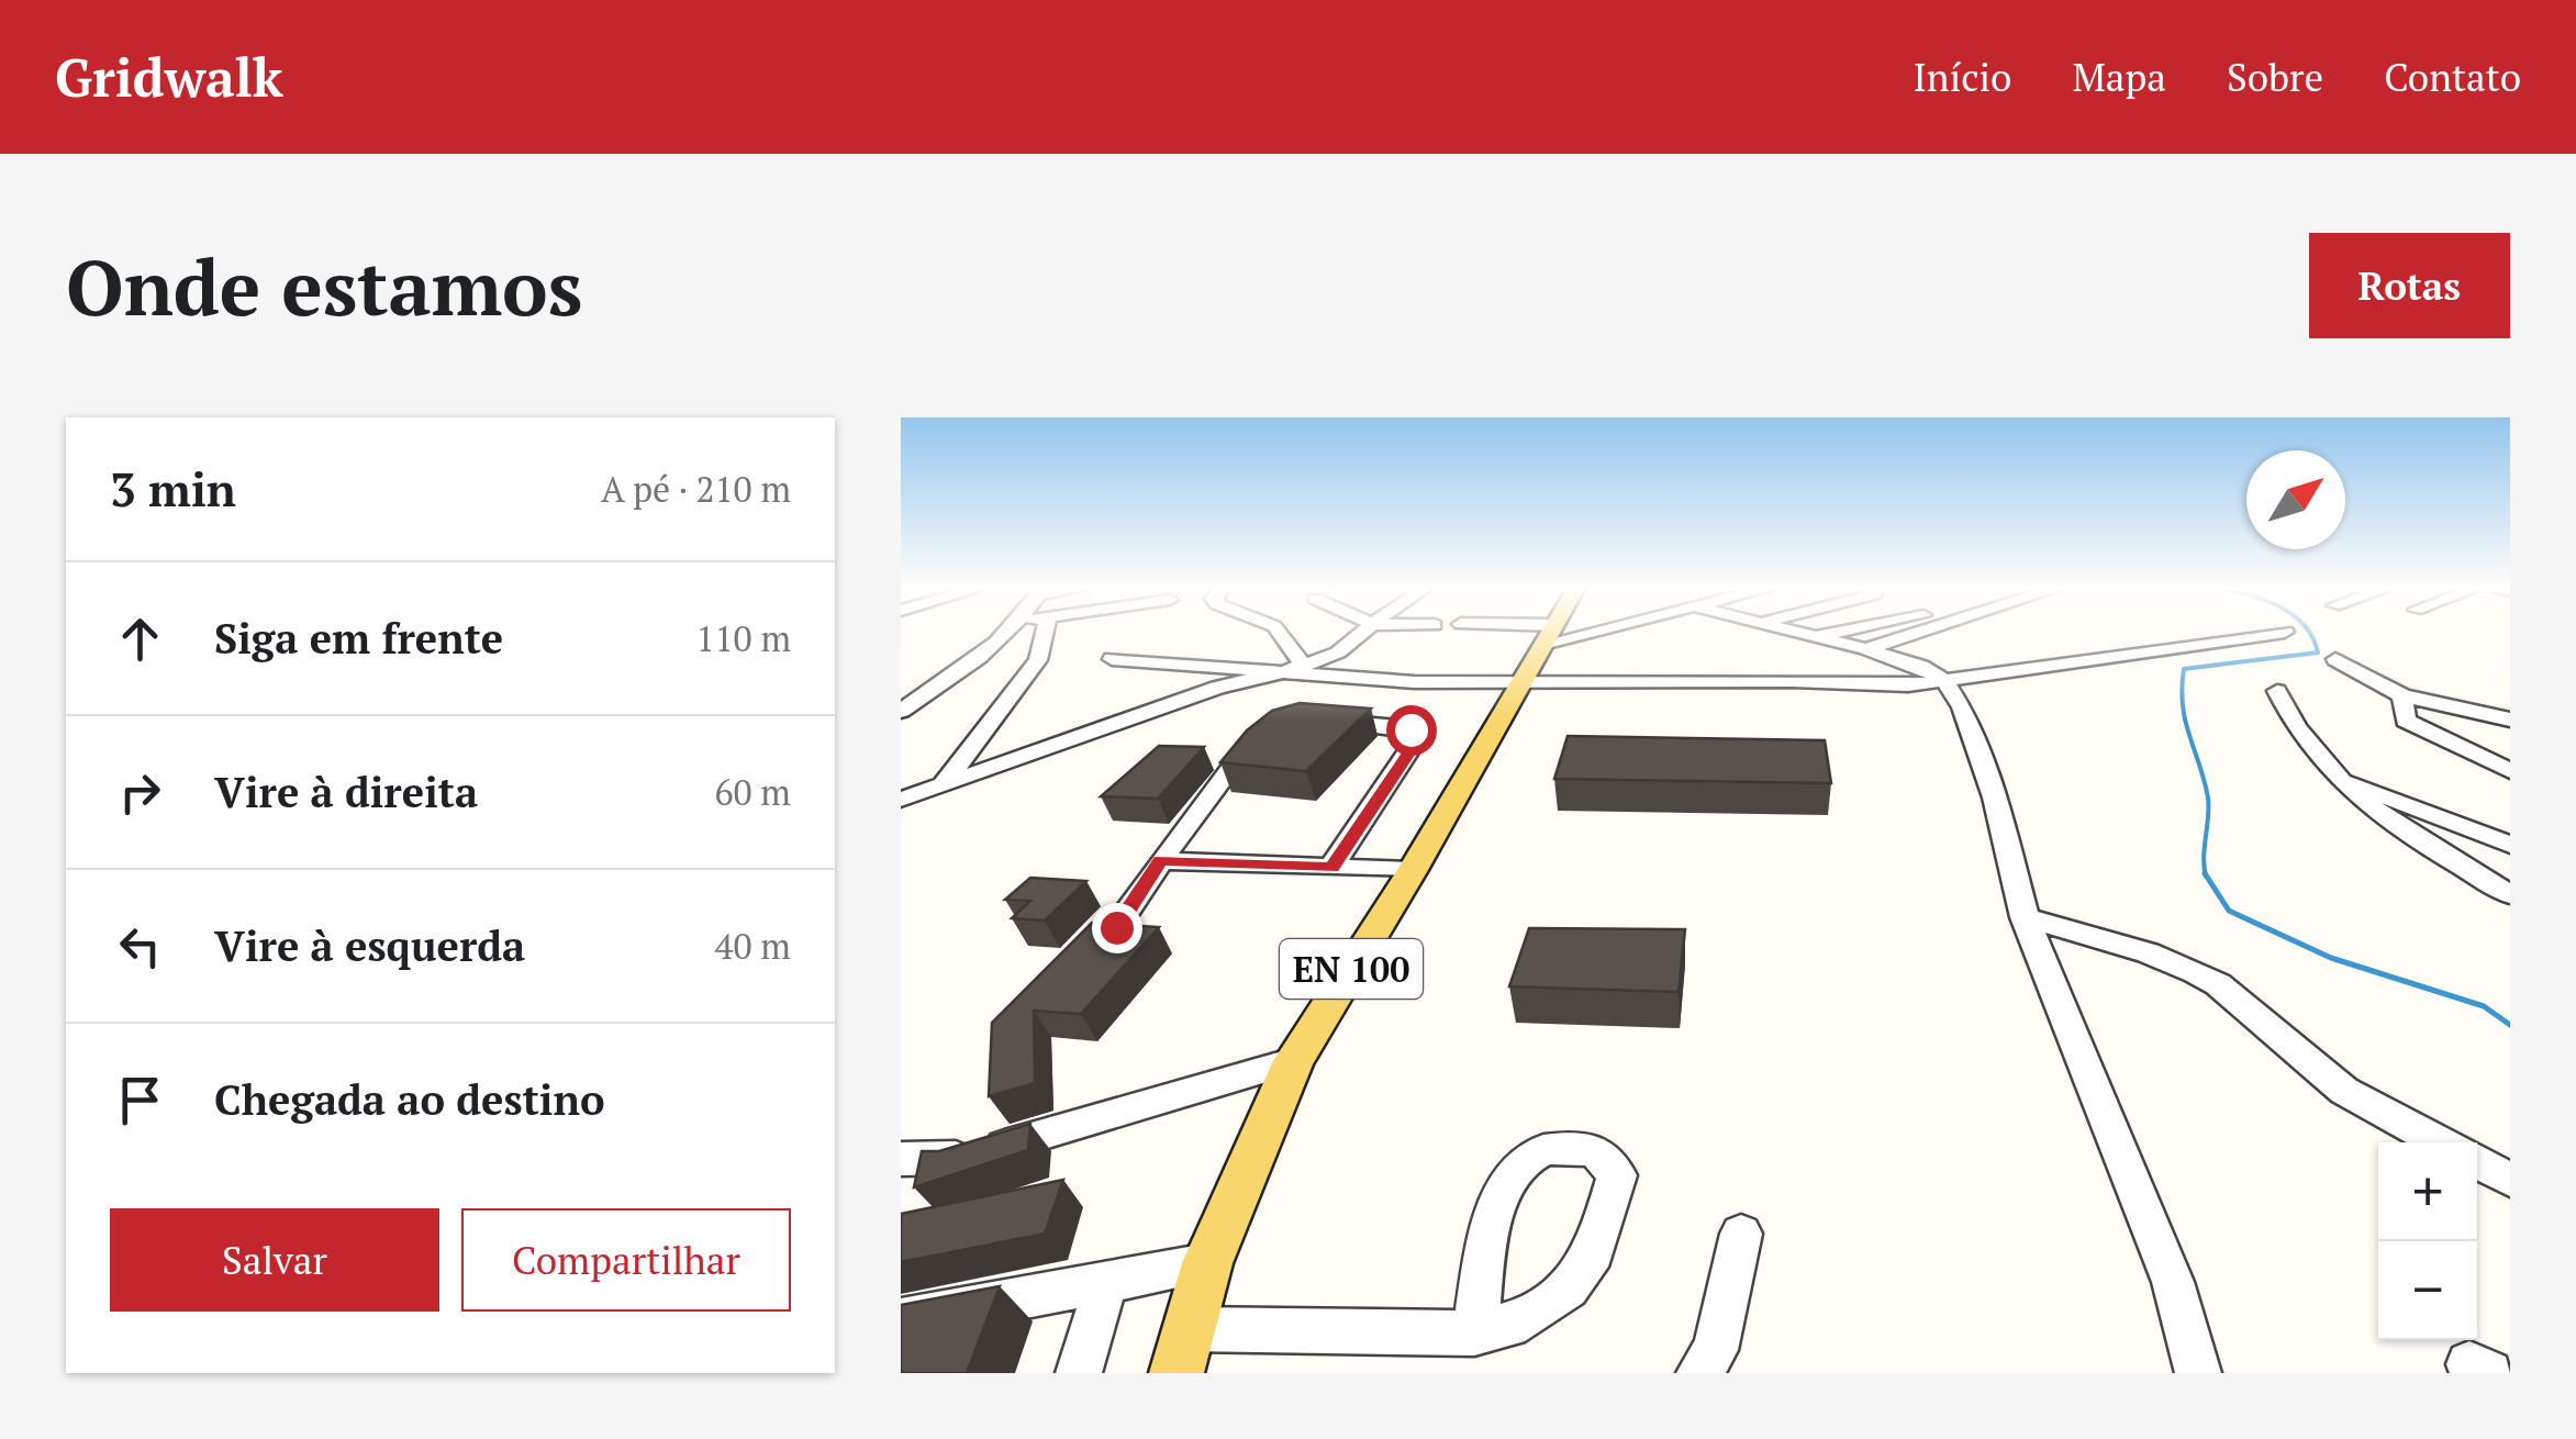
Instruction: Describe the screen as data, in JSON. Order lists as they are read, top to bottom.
{
  "streets": {
    "main road": ["EN 100"]
  },
  "north": "top right",
  "page": {
    "header": "Gridwalk",
    "nav": [
      "Início",
      "Mapa",
      "Sobre",
      "Contato"
    ],
    "buttons": [
      "Rotas",
      ["Salvar", "Compartilhar"]
    ],
    "title": "Onde estamos",
    "heading": ["3 min", "A pé · 210 m"],
    "list": [
      ["Siga em frente", "110 m"],
      ["Vire à direita", "60 m"],
      ["Vire à esquerda", "40 m"],
      "Chegada ao destino"
    ],
    "map_buttons": ["+", "−"]
  }
}
